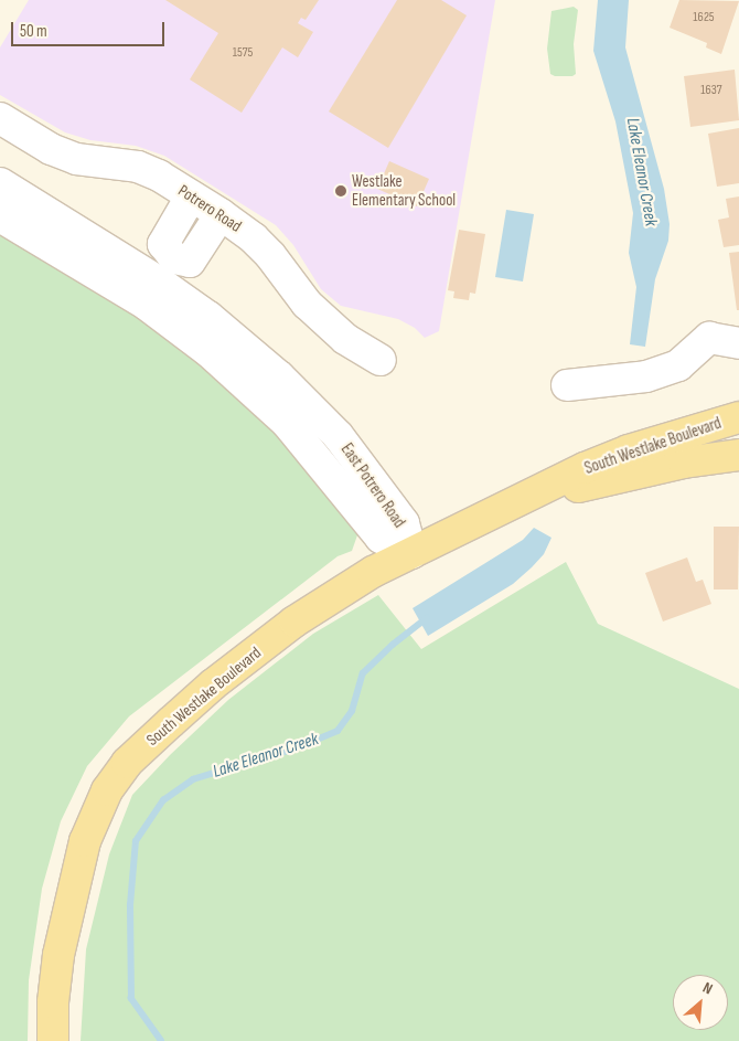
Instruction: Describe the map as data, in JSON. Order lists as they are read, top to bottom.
{
  "streets": {
    "main road": ["South Westlake Boulevard"],
    "street": ["Potrero Road", "East Potrero Road"]
  },
  "crossings": [
    ["South Westlake Boulevard", "East Potrero Road"]
  ],
  "water": ["Lake Eleanor Creek"],
  "places": ["Westlake Elementary School"],
  "house_numbers": ["1625", "1575", "1637"],
  "scale_bar": "50 m",
  "north": "top right"
}
